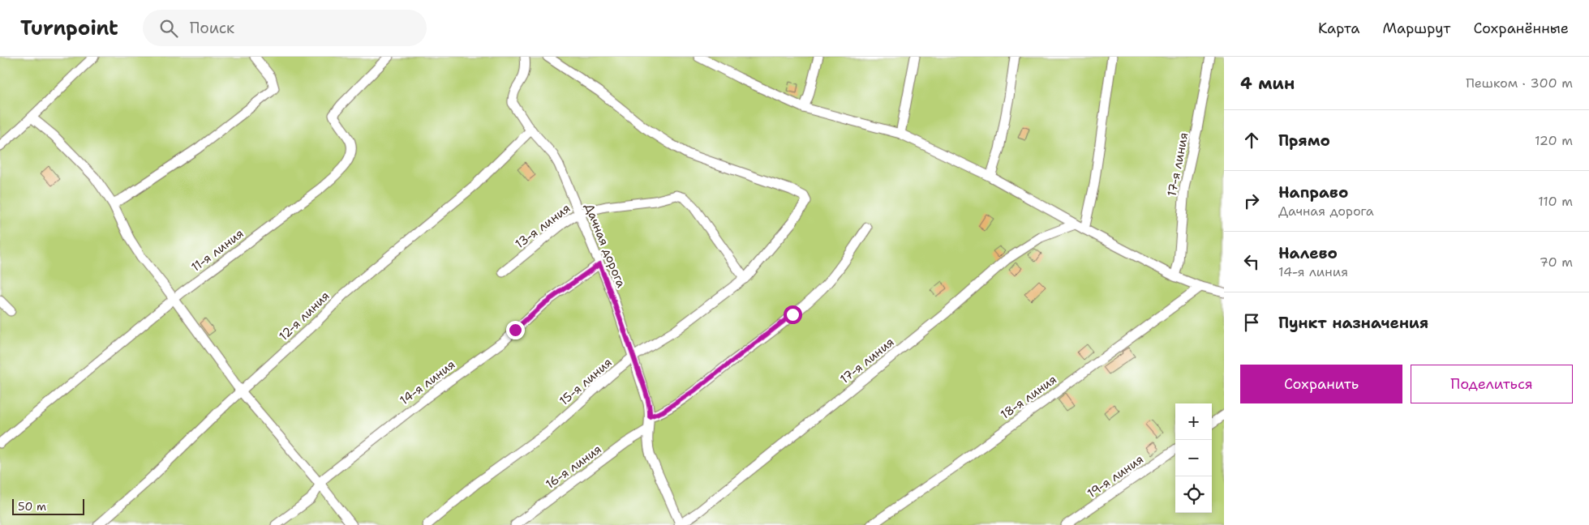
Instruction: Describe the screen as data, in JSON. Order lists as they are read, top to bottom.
{
  "streets": {
    "street": [
      "17-я линия",
      "13-я линия",
      "Дачная дорога",
      "11-я линия",
      "12-я линия",
      "15-я линия",
      "14-я линия",
      "18-я линия",
      "16-я линия",
      "19-я линия"
    ]
  },
  "crossings": [
    ["17-я линия", "Дачная дорога"],
    ["13-я линия", "Дачная дорога"],
    ["13-я линия", "15-я линия"],
    ["Дачная дорога", "12-я линия"],
    ["Дачная дорога", "15-я линия"],
    ["Дачная дорога", "14-я линия"],
    ["Дачная дорога", "16-я линия"]
  ],
  "scale_bar": "50 m",
  "page": {
    "header": "Turnpoint",
    "search": "Поиск",
    "nav": ["Карта", "Маршрут", "Сохранённые"],
    "heading": ["4 мин", "Пешком · 300 m"],
    "list": [
      ["Прямо", "120 m"],
      ["Направо", "Дачная дорога", "110 m"],
      ["Налево", "14-я линия", "70 m"],
      "Пункт назначения"
    ],
    "buttons": ["Сохранить", "Поделиться"],
    "map_buttons": ["+", "−"],
    "scale": "50 m"
  }
}
